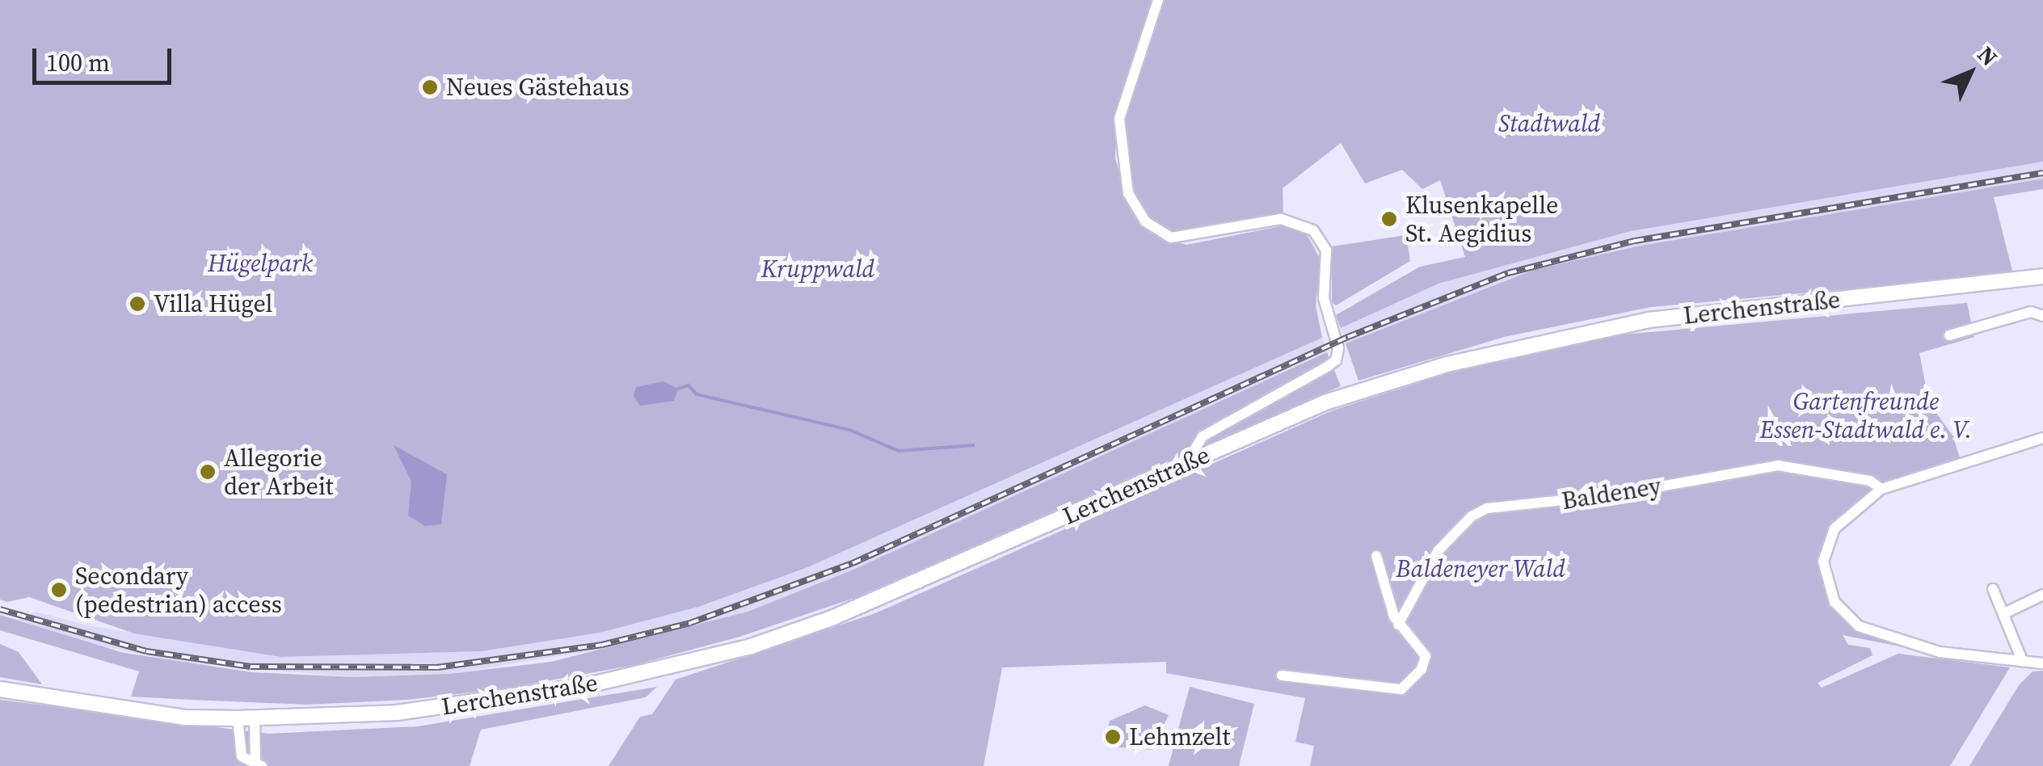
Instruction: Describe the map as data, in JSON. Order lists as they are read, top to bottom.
{
  "streets": {
    "main road": ["Lerchenstraße"],
    "street": ["Baldeney"]
  },
  "parks": [
    "Stadtwald",
    "Hügelpark",
    "Kruppwald",
    "Gartenfreunde Essen-Stadtwald e. V.",
    "Baldeneyer Wald"
  ],
  "places": [
    "Neues Gästehaus",
    "Klusenkapelle St. Aegidius",
    "Villa Hügel",
    "Allegorie der Arbeit",
    "Secondary (pedestrian) access",
    "Lehmzelt"
  ],
  "scale_bar": "100 m",
  "north": "top right"
}
